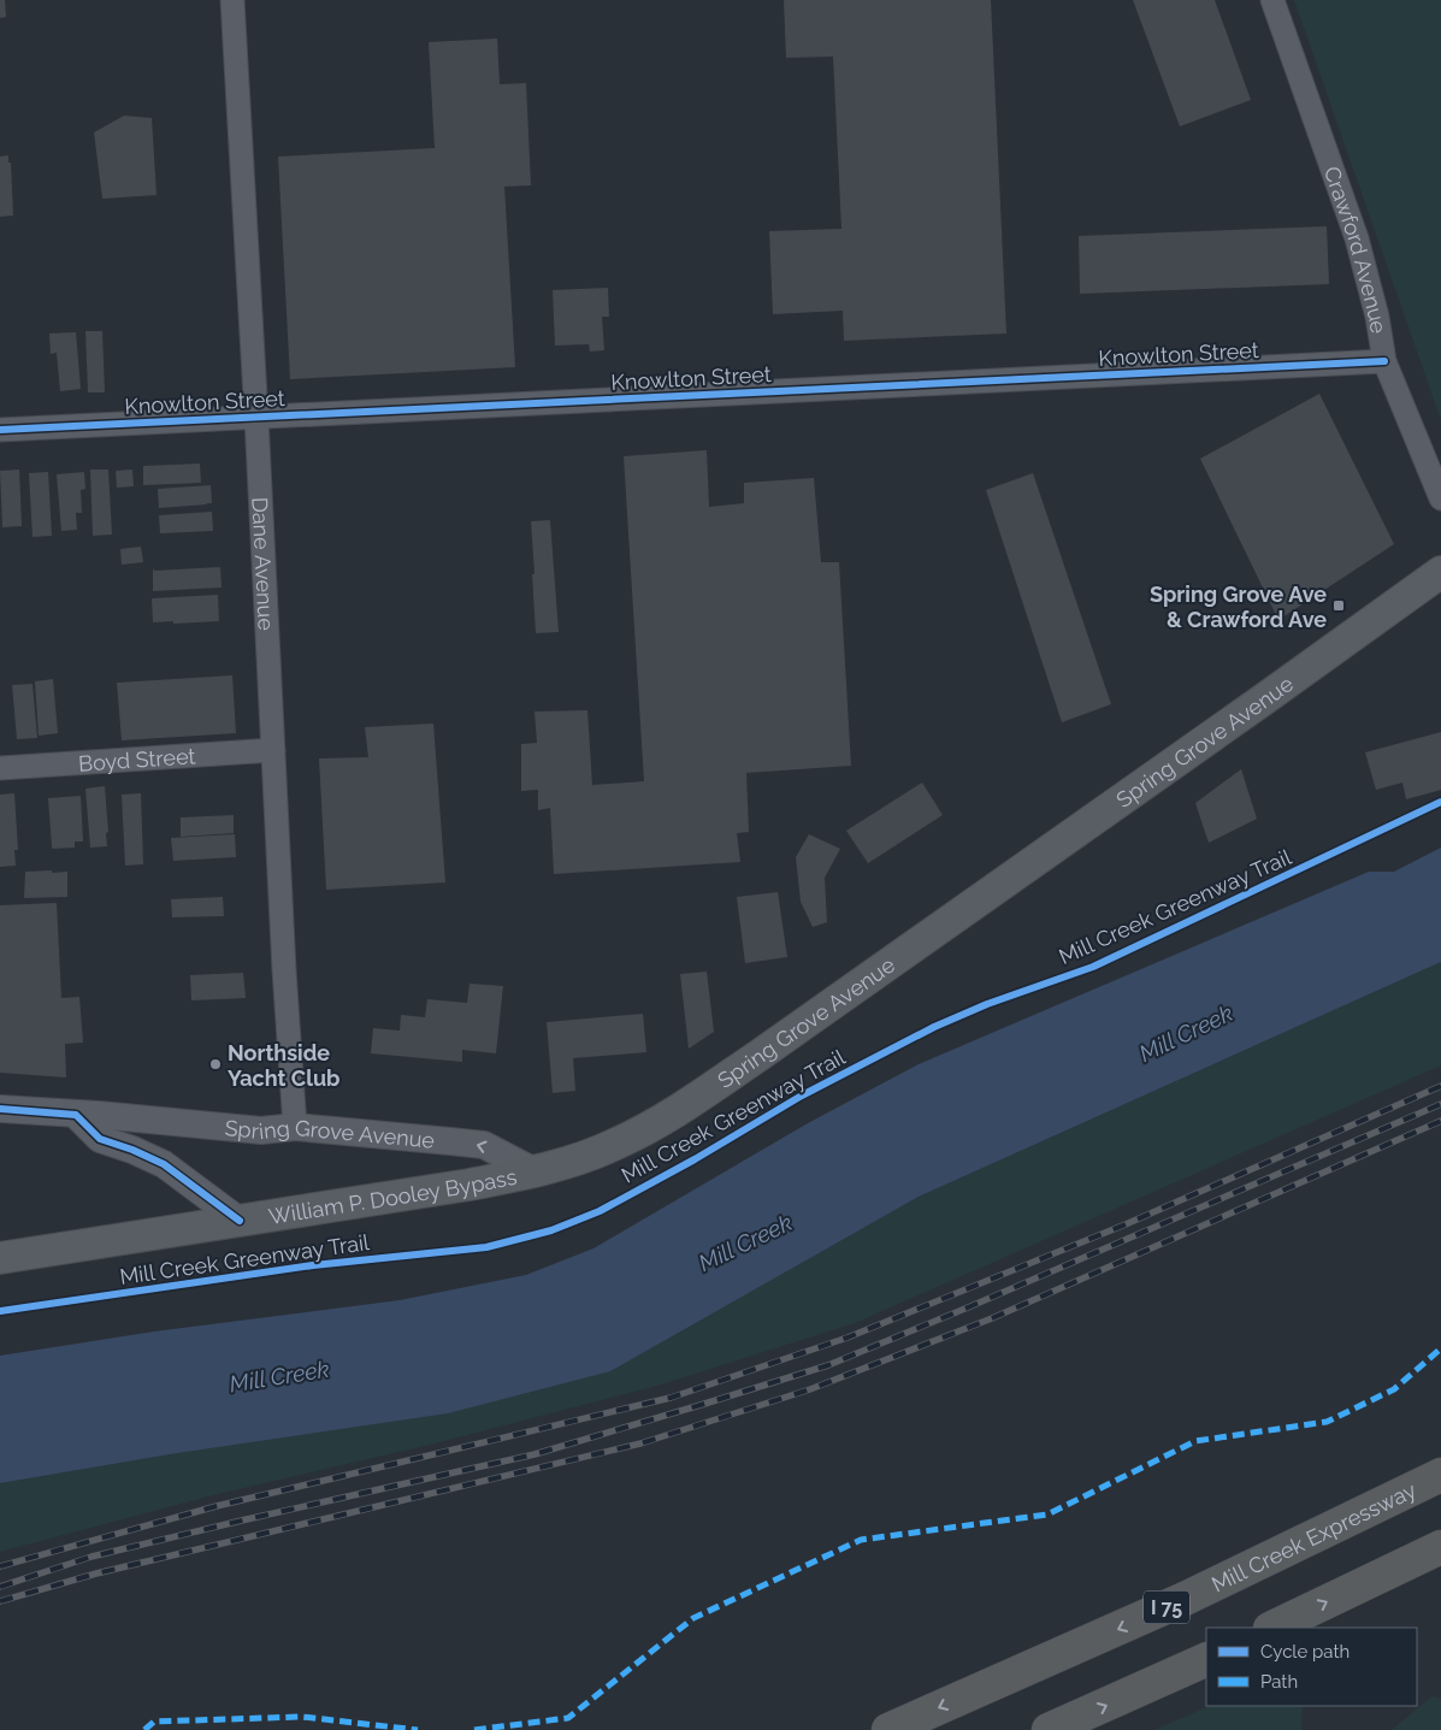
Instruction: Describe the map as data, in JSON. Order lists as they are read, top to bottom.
{
  "streets": {
    "highway": ["Mill Creek Expressway", "I 75"],
    "main road": ["Spring Grove Avenue", "William P. Dooley Bypass"],
    "street": [
      "Crawford Avenue",
      "Knowlton Street",
      "Dane Avenue",
      "Boyd Street"
    ],
    "cycle path": ["Mill Creek Greenway Trail"]
  },
  "crossings": [
    ["Crawford Avenue", "Knowlton Street"],
    ["Knowlton Street", "Dane Avenue"],
    ["Dane Avenue", "Spring Grove Avenue"],
    ["Dane Avenue", "Boyd Street"],
    ["Spring Grove Avenue", "William P. Dooley Bypass"]
  ],
  "water": ["Mill Creek"],
  "places": {
    "transit": ["Spring Grove Ave & Crawford Ave"],
    "other": ["Northside Yacht Club"]
  },
  "legend": ["Cycle path", "Path"]
}
